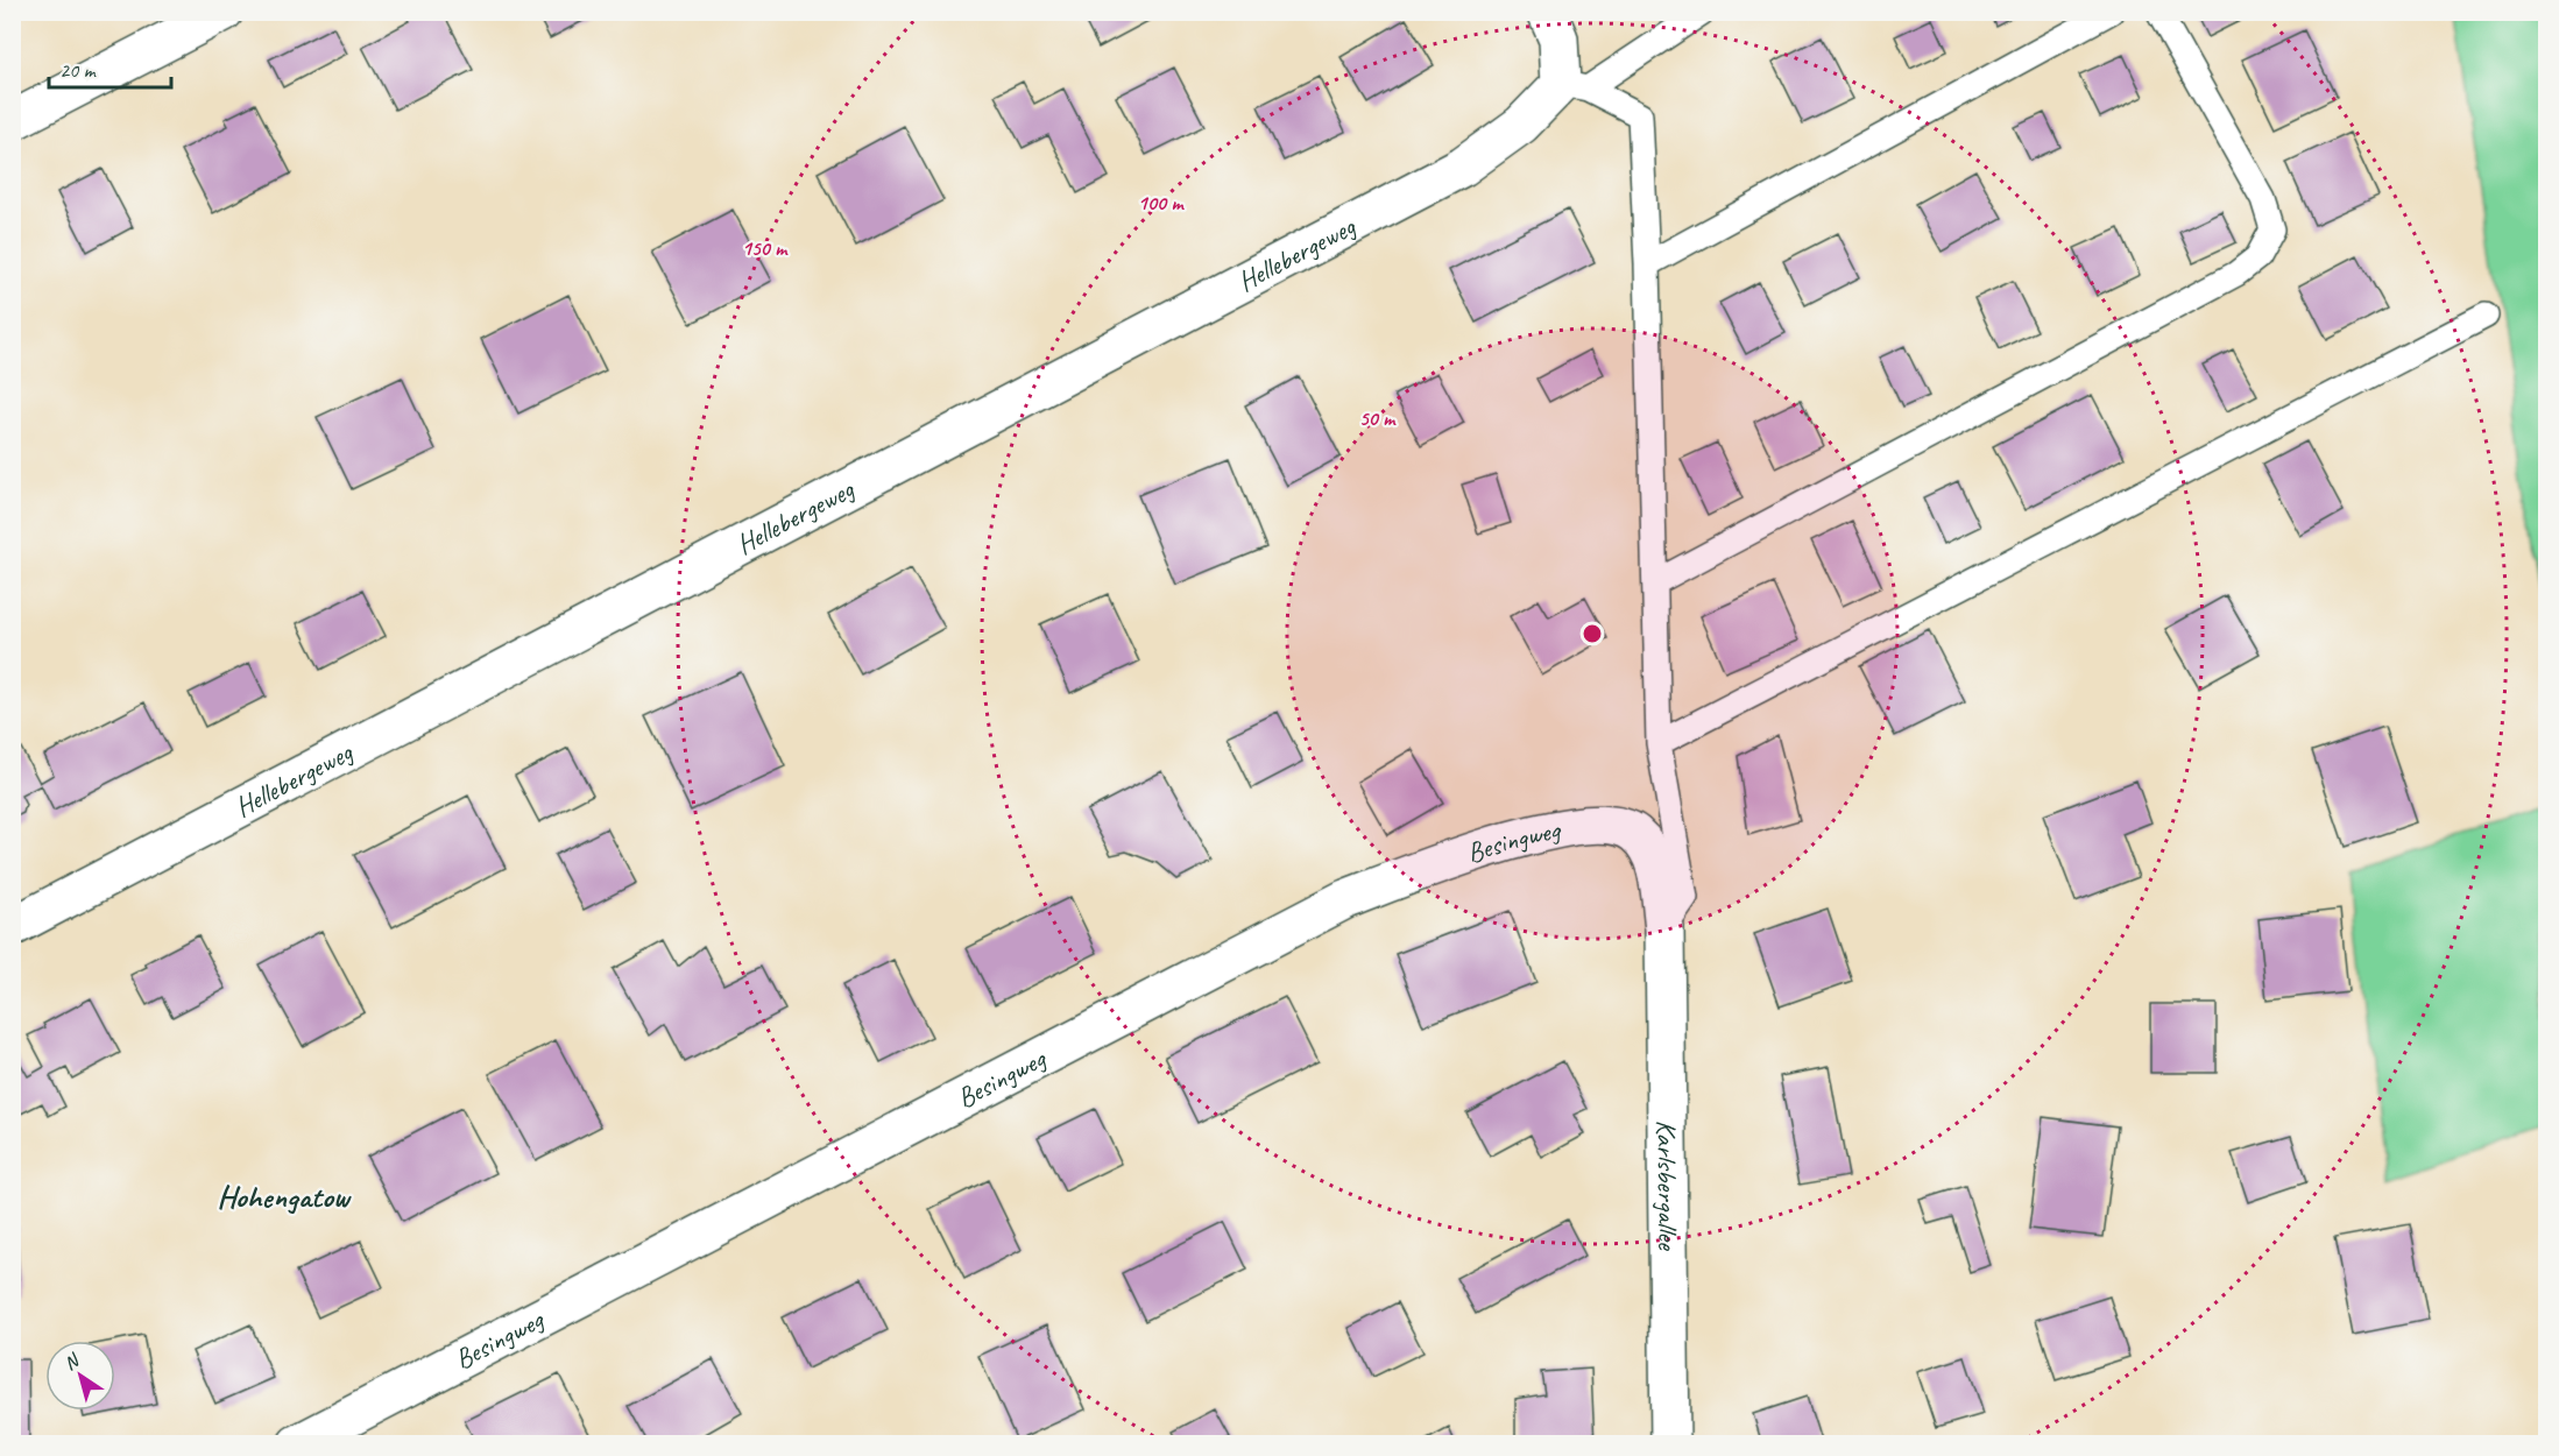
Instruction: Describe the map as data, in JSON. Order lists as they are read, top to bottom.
{
  "streets": {
    "street": ["Hellebergeweg", "Besingweg", "Karlsbergallee"]
  },
  "crossings": [
    ["Besingweg", "Karlsbergallee"]
  ],
  "districts": ["Hohengatow"],
  "scale_bar": "20 m",
  "north": "top left",
  "rings": ["100 m", "150 m", "50 m"]
}
